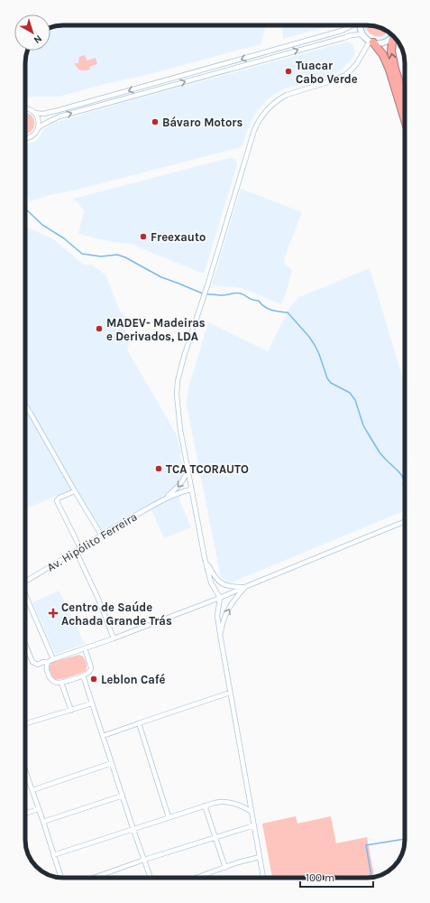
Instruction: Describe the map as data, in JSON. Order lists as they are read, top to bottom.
{
  "streets": {
    "street": ["Av. Hipólito Ferreira"]
  },
  "places": {
    "other": [
      "Tuacar Cabo Verde",
      "Bávaro Motors",
      "Freexauto",
      "MADEV- Madeiras e Derivados, LDA",
      "TCA TCORAUTO",
      "Leblon Café"
    ],
    "health": ["Centro de Saúde Achada Grande Trás"]
  },
  "scale_bar": "100 m",
  "north": "bottom right"
}
